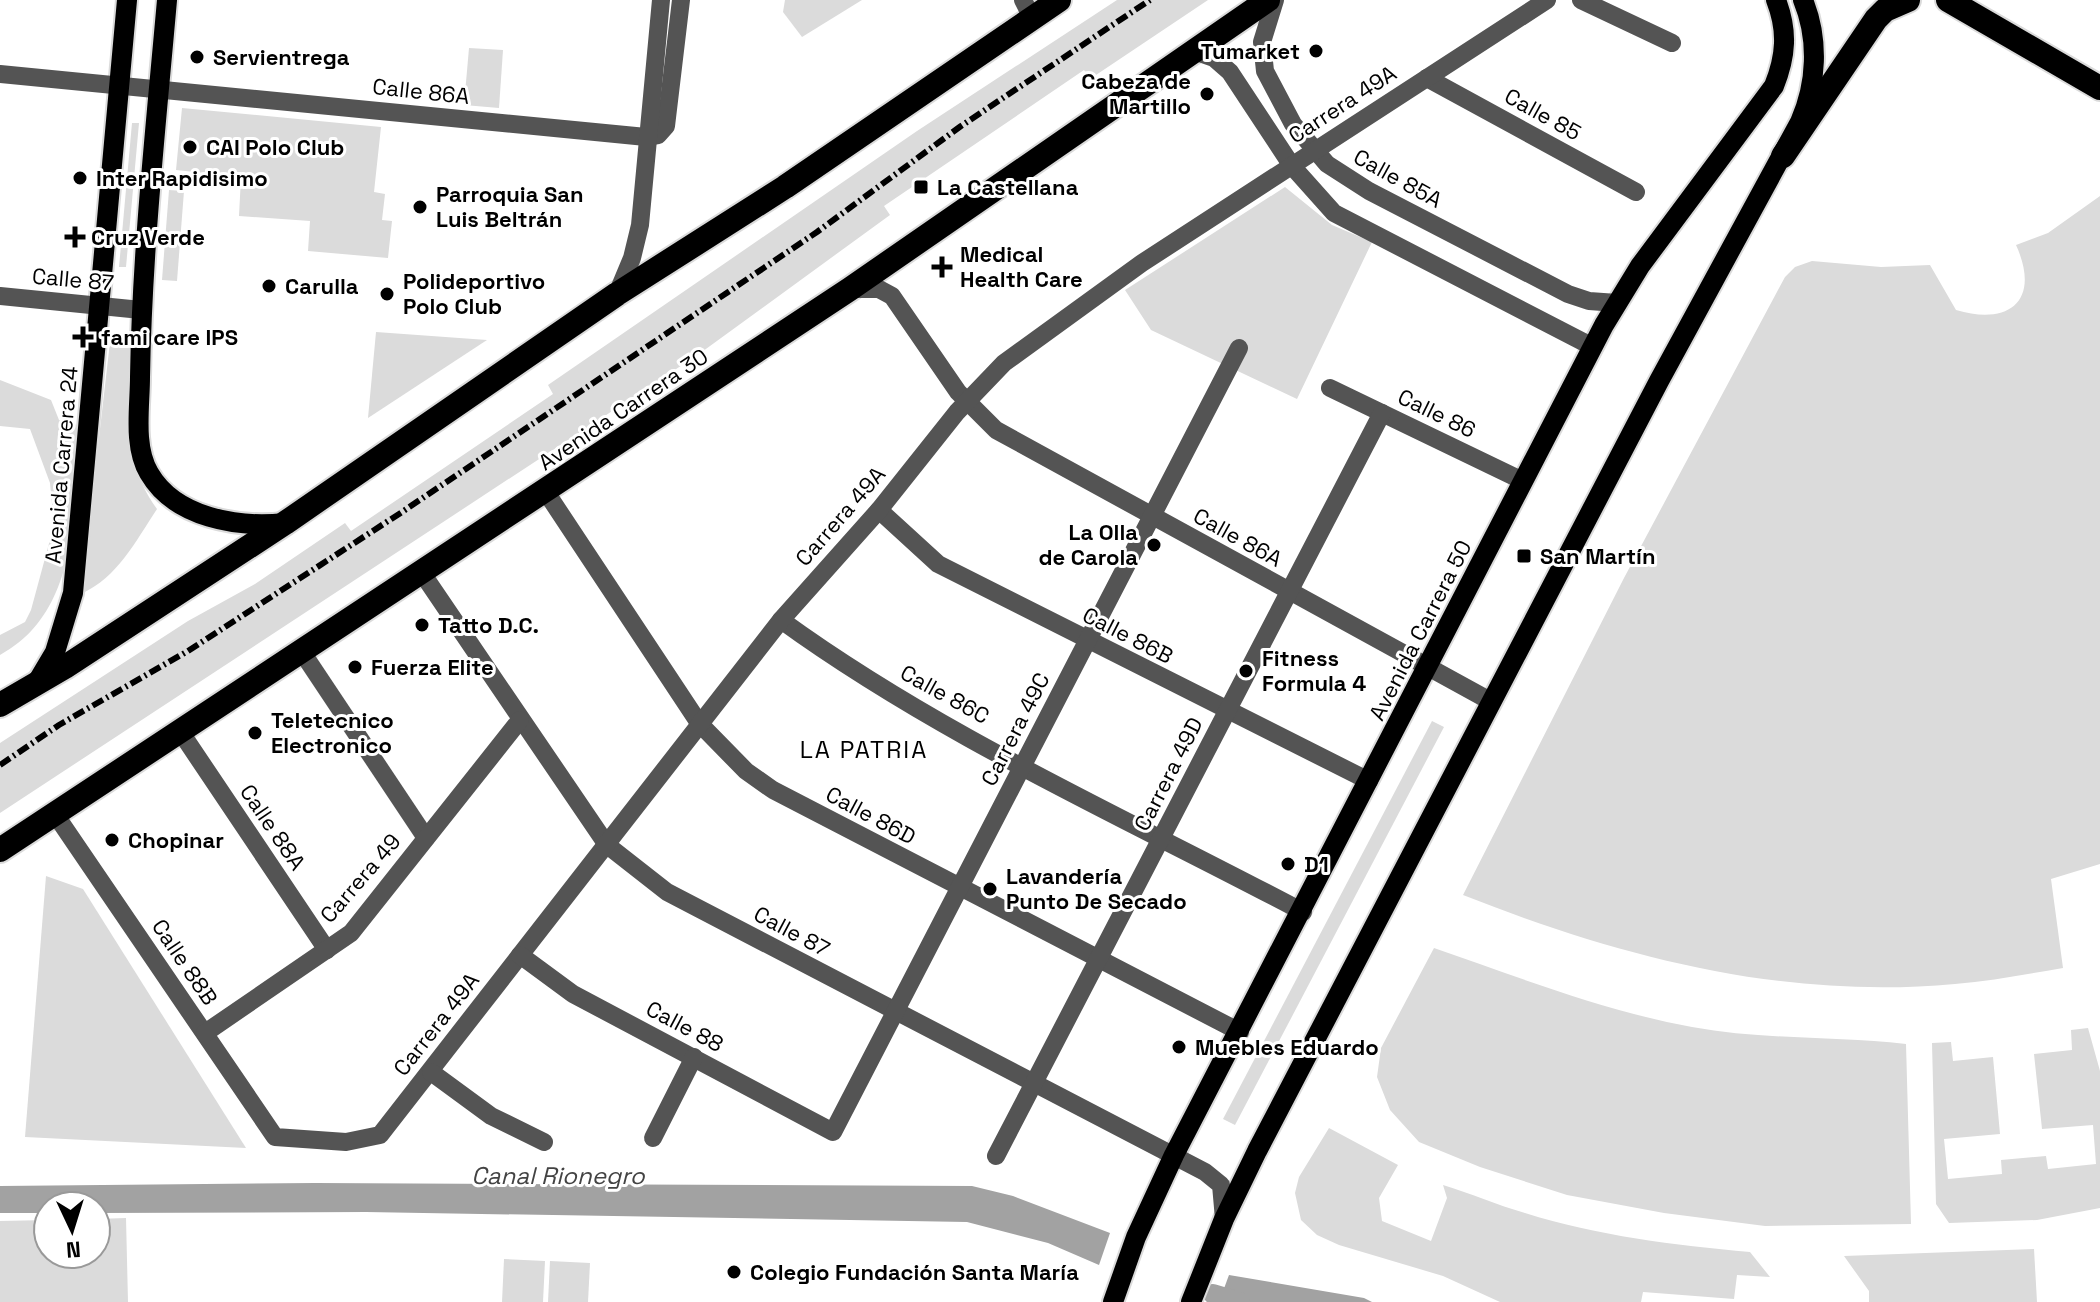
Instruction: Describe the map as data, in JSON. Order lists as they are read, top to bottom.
{
  "streets": {
    "highway": ["Avenida Carrera 30"],
    "main road": ["Avenida Carrera 24", "Avenida Carrera 50"],
    "street": [
      "Calle 86A",
      "Carrera 49A",
      "Calle 85",
      "Calle 85A",
      "Calle 87",
      "Calle 86",
      "Calle 86B",
      "Calle 86C",
      "Carrera 49C",
      "Carrera 49D",
      "Calle 86D",
      "Calle 88A",
      "Carrera 49",
      "Calle 88B",
      "Calle 88"
    ]
  },
  "crossings": [
    ["Calle 86A", "Carrera 49A"],
    ["Calle 86A", "Avenida Carrera 24"],
    ["Calle 86A", "Avenida Carrera 50"],
    ["Calle 86A", "Carrera 49C"],
    ["Calle 86A", "Carrera 49D"],
    ["Carrera 49A", "Calle 85"],
    ["Carrera 49A", "Calle 85A"],
    ["Carrera 49A", "Calle 87"],
    ["Carrera 49A", "Calle 86B"],
    ["Carrera 49A", "Calle 86C"],
    ["Carrera 49A", "Calle 86D"],
    ["Carrera 49A", "Calle 88B"],
    ["Carrera 49A", "Calle 88"],
    ["Calle 85A", "Avenida Carrera 50"],
    ["Calle 87", "Avenida Carrera 30"],
    ["Calle 87", "Avenida Carrera 24"],
    ["Calle 87", "Avenida Carrera 50"],
    ["Calle 87", "Carrera 49C"],
    ["Calle 87", "Carrera 49D"],
    ["Calle 87", "Carrera 49"],
    ["Avenida Carrera 30", "Calle 86D"],
    ["Avenida Carrera 30", "Calle 88A"],
    ["Avenida Carrera 30", "Calle 88B"],
    ["Calle 86", "Avenida Carrera 50"],
    ["Calle 86", "Carrera 49D"],
    ["Avenida Carrera 50", "Calle 86B"],
    ["Avenida Carrera 50", "Calle 86C"],
    ["Avenida Carrera 50", "Calle 86D"],
    ["Calle 86B", "Carrera 49C"],
    ["Calle 86B", "Carrera 49D"],
    ["Calle 86C", "Carrera 49C"],
    ["Calle 86C", "Carrera 49D"],
    ["Carrera 49C", "Calle 86D"],
    ["Carrera 49C", "Calle 88"],
    ["Carrera 49D", "Calle 86D"],
    ["Calle 88A", "Carrera 49"],
    ["Carrera 49", "Calle 88B"]
  ],
  "districts": ["LA PATRIA"],
  "water": ["Canal Rionegro"],
  "places": {
    "other": [
      "Tumarket",
      "Servientrega",
      "Cabeza de Martillo",
      "CAI Polo Club",
      "Inter Rapidisimo",
      "Parroquia San Luis Beltrán",
      "Carulla",
      "Polideportivo Polo Club",
      "La Olla de Carola",
      "Tatto D.C.",
      "Fuerza Elite",
      "Fitness Formula 4",
      "Teletecnico Electronico",
      "Chopinar",
      "D1",
      "Lavandería Punto De Secado",
      "Muebles Eduardo",
      "Colegio Fundación Santa María"
    ],
    "transit": ["La Castellana", "San Martín"],
    "health": ["Cruz Verde", "Medical Health Care", "fami care IPS"]
  },
  "north": "bottom"
}
